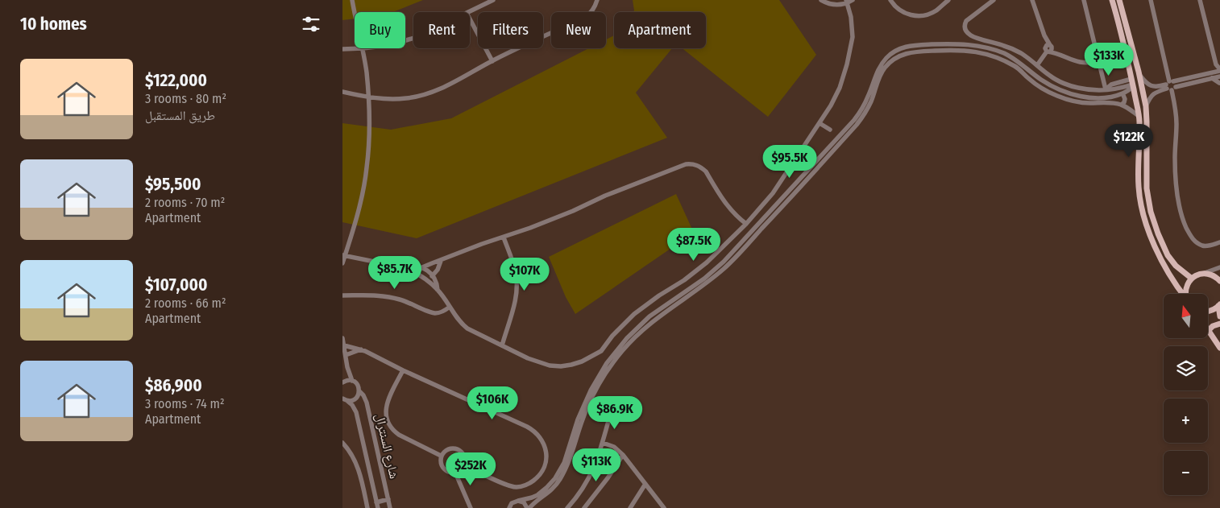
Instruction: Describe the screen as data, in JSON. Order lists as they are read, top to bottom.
{
  "streets": {
    "street": ["شارع السنترال"]
  },
  "north": "top",
  "page": {
    "heading": "10 homes",
    "chip": [
      "Buy",
      "Rent",
      "Filters",
      "New",
      "Apartment"
    ],
    "price": [
      "$133K",
      "$122K",
      "$95.5K",
      "$87.5K",
      "$85.7K",
      "$107K",
      "$106K",
      "$86.9K",
      "$113K",
      "$252K"
    ],
    "list": [
      {
        "name": "$122,000",
        "note": "3 rooms · 80 m² · طريق المستقبل"
      },
      {
        "name": "$95,500",
        "note": "2 rooms · 70 m² · Apartment"
      },
      {
        "name": "$107,000",
        "note": "2 rooms · 66 m² · Apartment"
      },
      {
        "name": "$86,900",
        "note": "3 rooms · 74 m² · Apartment"
      }
    ],
    "map_buttons": ["+", "−"]
  }
}
